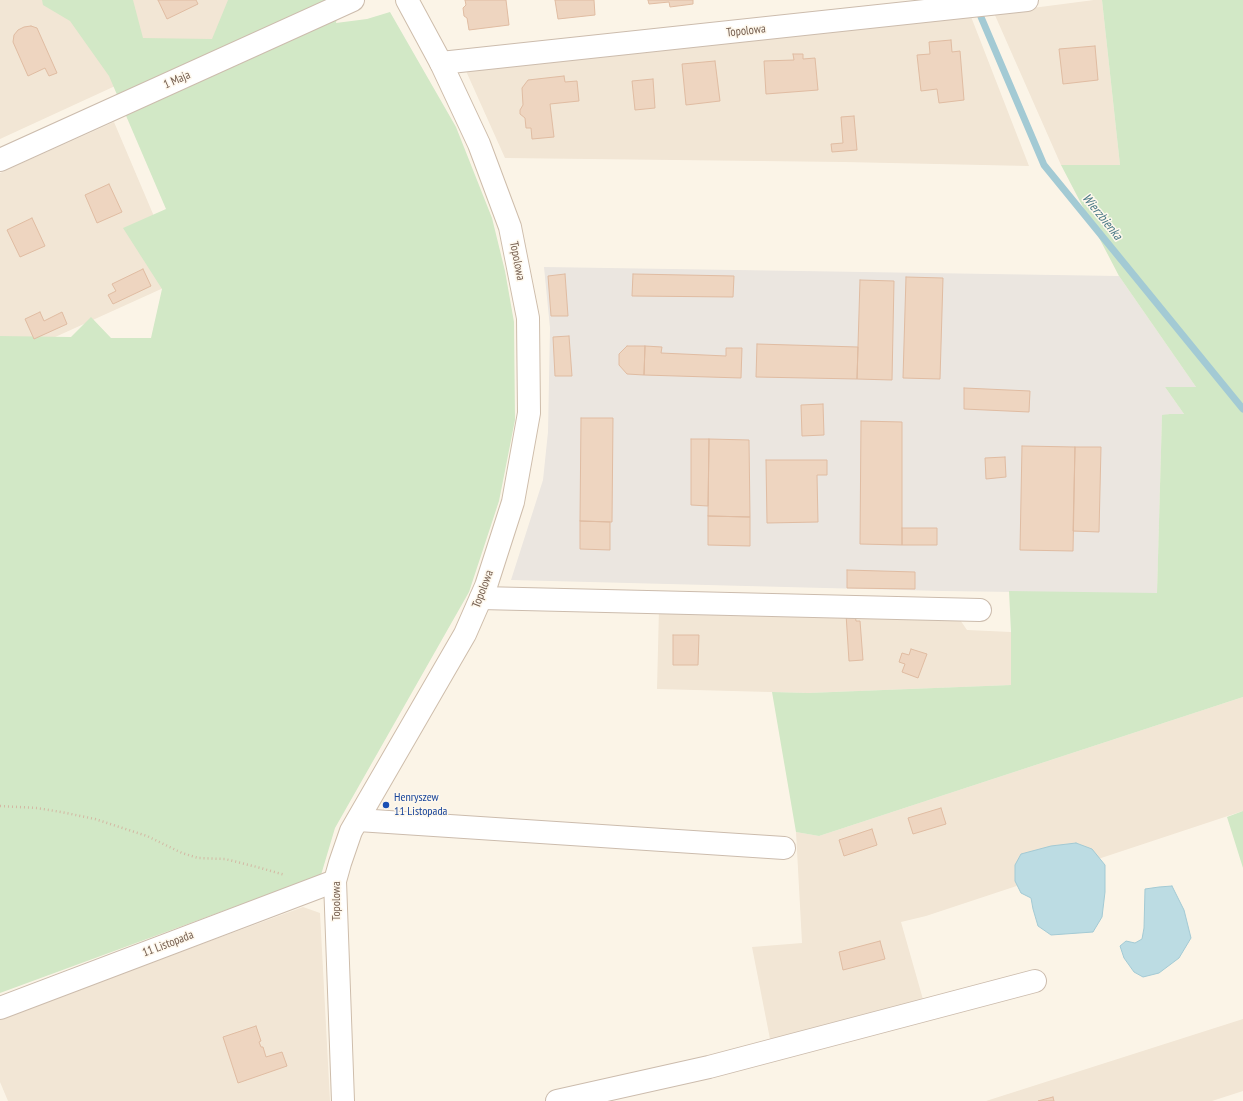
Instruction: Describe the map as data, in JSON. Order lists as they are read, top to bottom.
{
  "streets": {
    "street": ["Topolowa", "1 Maja", "11 Listopada"]
  },
  "crossings": [
    ["Topolowa", "11 Listopada"]
  ],
  "water": ["Wierzbienka"],
  "places": ["Henryszew 11 Listopada"]
}
